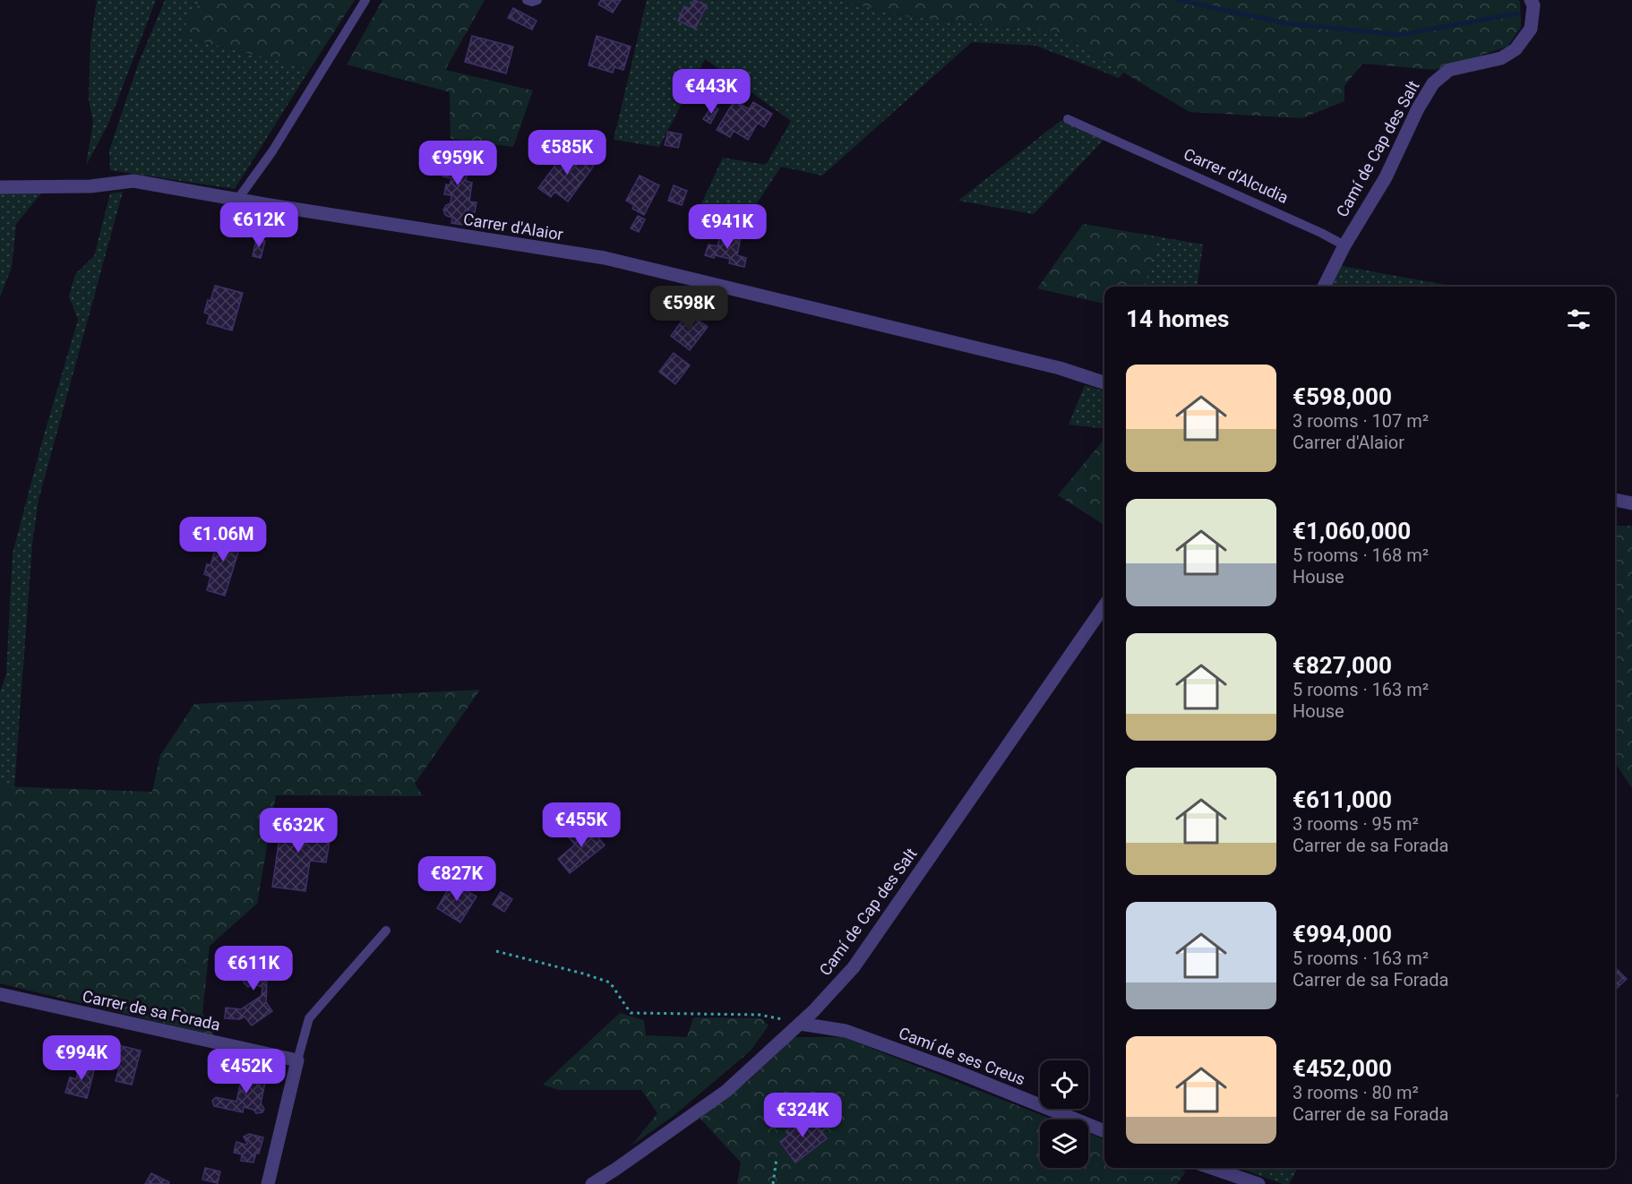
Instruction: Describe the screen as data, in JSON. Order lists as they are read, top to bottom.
{
  "streets": {
    "street": [
      "Camí de Cap des Salt",
      "Carrer d'Alaior",
      "Carrer de sa Forada",
      "Camí de ses Creus"
    ],
    "lane": ["Carrer d'Alcudia"]
  },
  "crossings": [
    ["Camí de Cap des Salt", "Carrer d'Alcudia"],
    ["Camí de Cap des Salt", "Camí de ses Creus"]
  ],
  "page": {
    "price": [
      "€443K",
      "€585K",
      "€959K",
      "€612K",
      "€941K",
      "€598K",
      "€1.06M",
      "€455K",
      "€632K",
      "€827K",
      "€611K",
      "€994K",
      "€452K",
      "€324K"
    ],
    "heading": "14 homes",
    "list": [
      {
        "name": "€598,000",
        "note": "3 rooms · 107 m² · Carrer d'Alaior"
      },
      {
        "name": "€1,060,000",
        "note": "5 rooms · 168 m² · House"
      },
      {
        "name": "€827,000",
        "note": "5 rooms · 163 m² · House"
      },
      {
        "name": "€611,000",
        "note": "3 rooms · 95 m² · Carrer de sa Forada"
      },
      {
        "name": "€994,000",
        "note": "5 rooms · 163 m² · Carrer de sa Forada"
      },
      {
        "name": "€452,000",
        "note": "3 rooms · 80 m² · Carrer de sa Forada"
      }
    ]
  }
}
